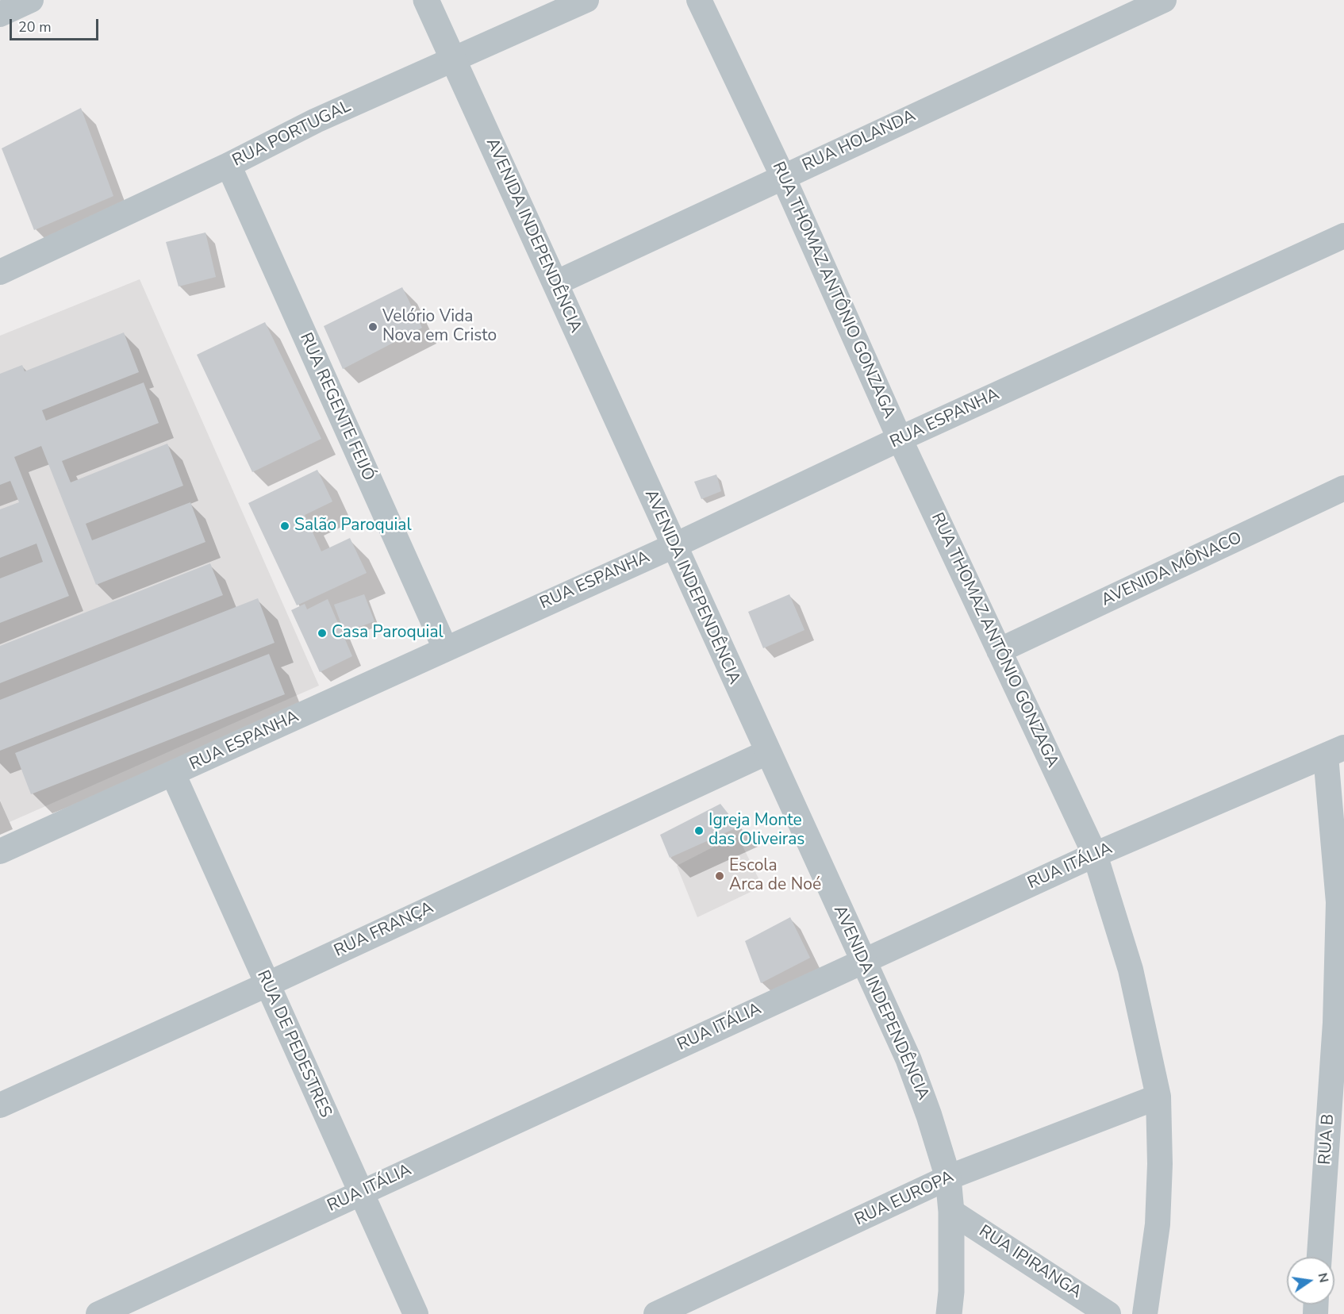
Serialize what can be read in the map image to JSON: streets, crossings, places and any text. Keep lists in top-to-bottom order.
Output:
{
  "streets": {
    "street": [
      "RUA PORTUGAL",
      "RUA HOLANDA",
      "AVENIDA INDEPENDÊNCIA",
      "RUA THOMAZ ANTÔNIO GONZAGA",
      "RUA REGENTE FEIJÓ",
      "RUA ESPANHA",
      "AVENIDA MÔNACO",
      "RUA ITÁLIA",
      "RUA FRANÇA",
      "RUA DE PEDESTRES",
      "RUA B",
      "RUA EUROPA",
      "RUA IPIRANGA"
    ]
  },
  "crossings": [
    ["RUA PORTUGAL", "AVENIDA INDEPENDÊNCIA"],
    ["RUA PORTUGAL", "RUA REGENTE FEIJÓ"],
    ["RUA HOLANDA", "AVENIDA INDEPENDÊNCIA"],
    ["RUA HOLANDA", "RUA THOMAZ ANTÔNIO GONZAGA"],
    ["AVENIDA INDEPENDÊNCIA", "RUA ESPANHA"],
    ["AVENIDA INDEPENDÊNCIA", "RUA ITÁLIA"],
    ["AVENIDA INDEPENDÊNCIA", "RUA FRANÇA"],
    ["AVENIDA INDEPENDÊNCIA", "RUA EUROPA"],
    ["AVENIDA INDEPENDÊNCIA", "RUA IPIRANGA"],
    ["RUA THOMAZ ANTÔNIO GONZAGA", "RUA ESPANHA"],
    ["RUA THOMAZ ANTÔNIO GONZAGA", "AVENIDA MÔNACO"],
    ["RUA THOMAZ ANTÔNIO GONZAGA", "RUA ITÁLIA"],
    ["RUA THOMAZ ANTÔNIO GONZAGA", "RUA EUROPA"],
    ["RUA REGENTE FEIJÓ", "RUA ESPANHA"],
    ["RUA ESPANHA", "RUA DE PEDESTRES"],
    ["RUA ITÁLIA", "RUA DE PEDESTRES"],
    ["RUA ITÁLIA", "RUA B"],
    ["RUA FRANÇA", "RUA DE PEDESTRES"]
  ],
  "places": [
    "Velório Vida Nova em Cristo",
    "Salão Paroquial",
    "Casa Paroquial",
    "Igreja Monte das Oliveiras",
    "Escola Arca de Noé"
  ],
  "scale_bar": "20 m",
  "north": "right"
}
